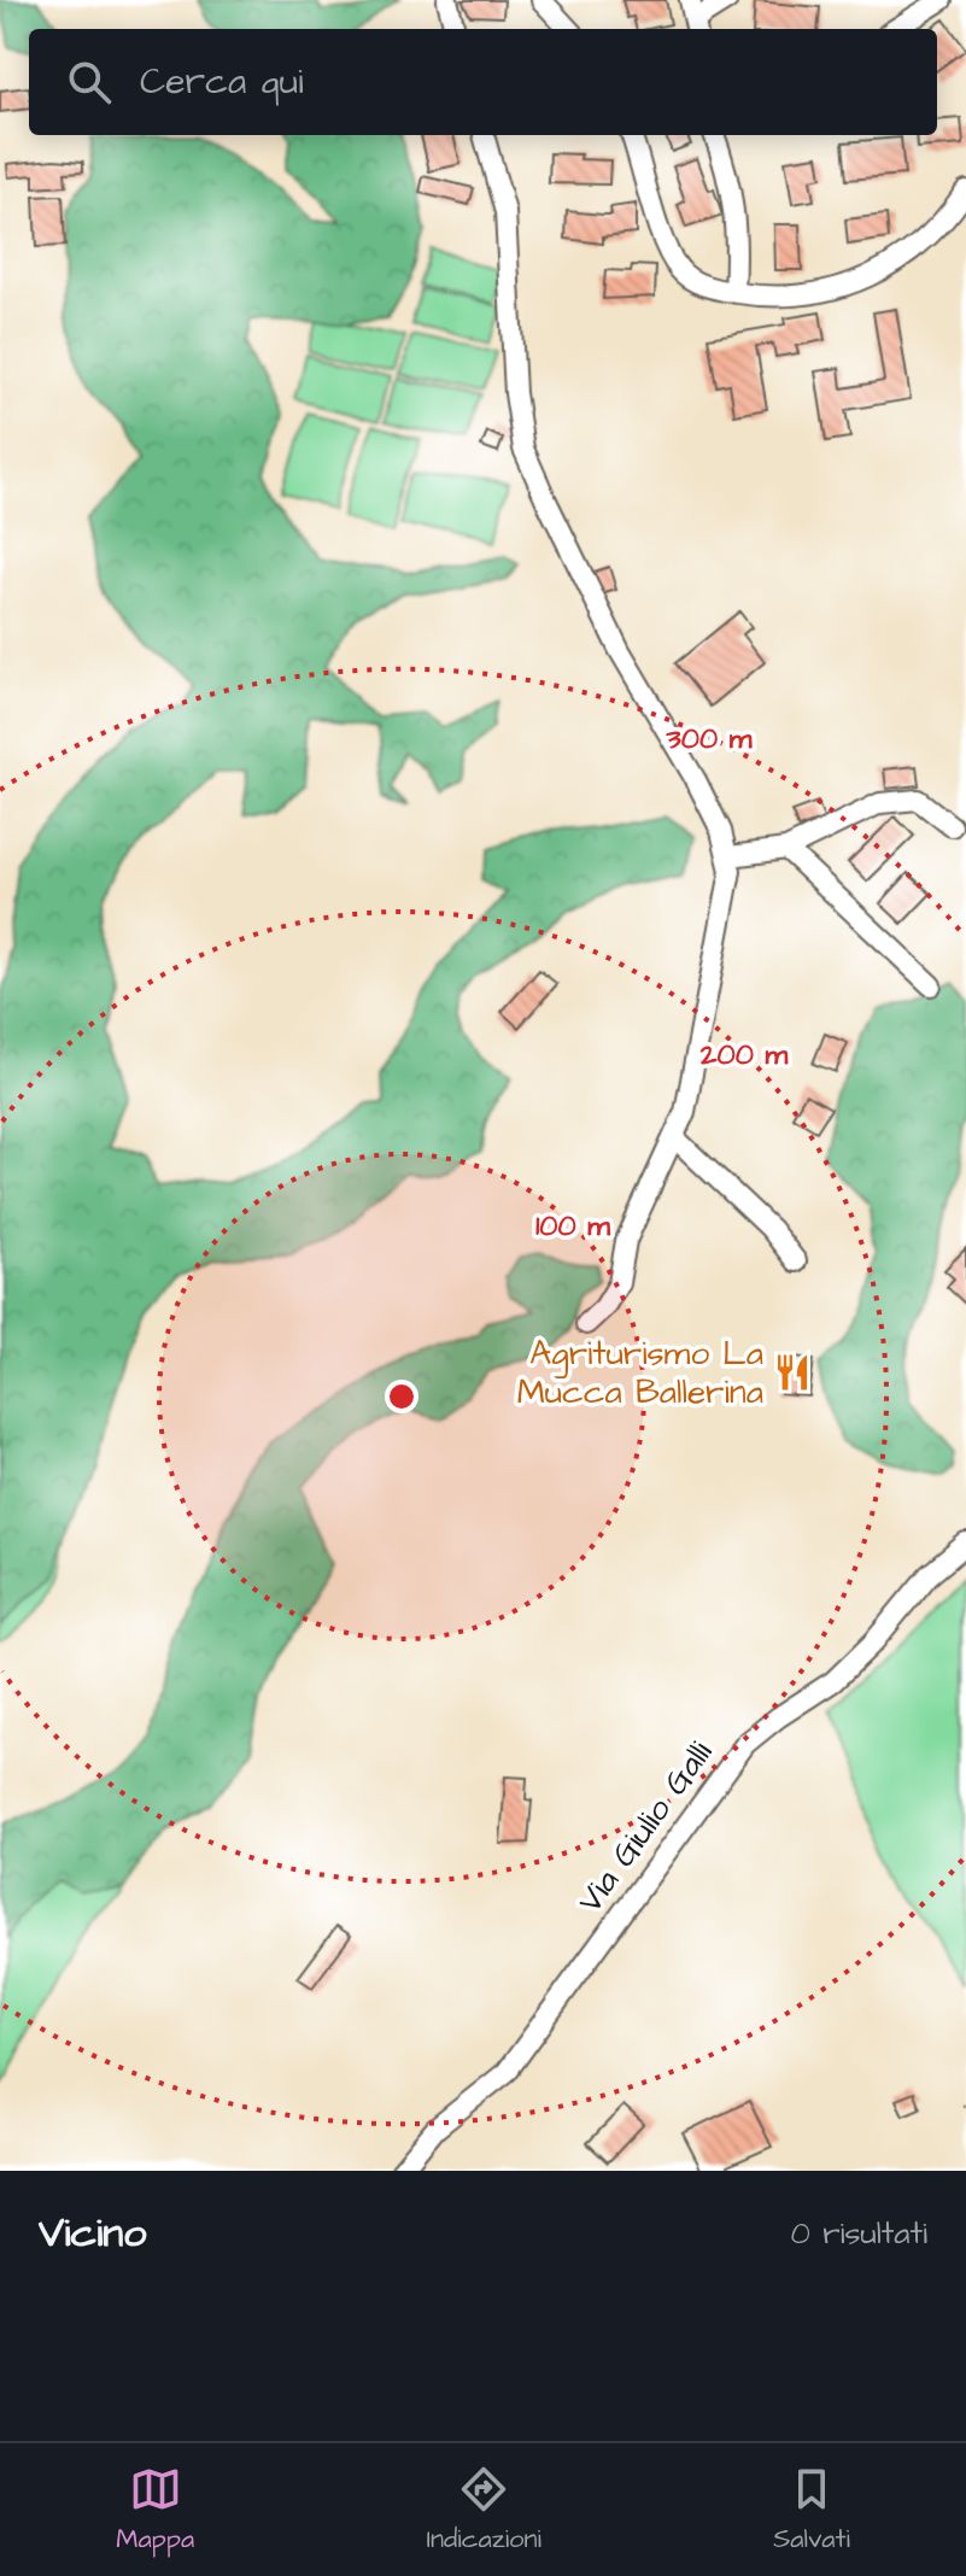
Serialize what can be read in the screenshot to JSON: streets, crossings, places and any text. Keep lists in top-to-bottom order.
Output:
{
  "streets": {
    "street": ["Via Giulio Galli"]
  },
  "places": {
    "restaurant": ["Agriturismo La Mucca Ballerina"]
  },
  "page": {
    "search": "Cerca qui",
    "heading": ["Vicino", "0 risultati"],
    "nav": ["Mappa", "Indicazioni", "Salvati"]
  },
  "rings": ["300 m", "200 m", "100 m"]
}
